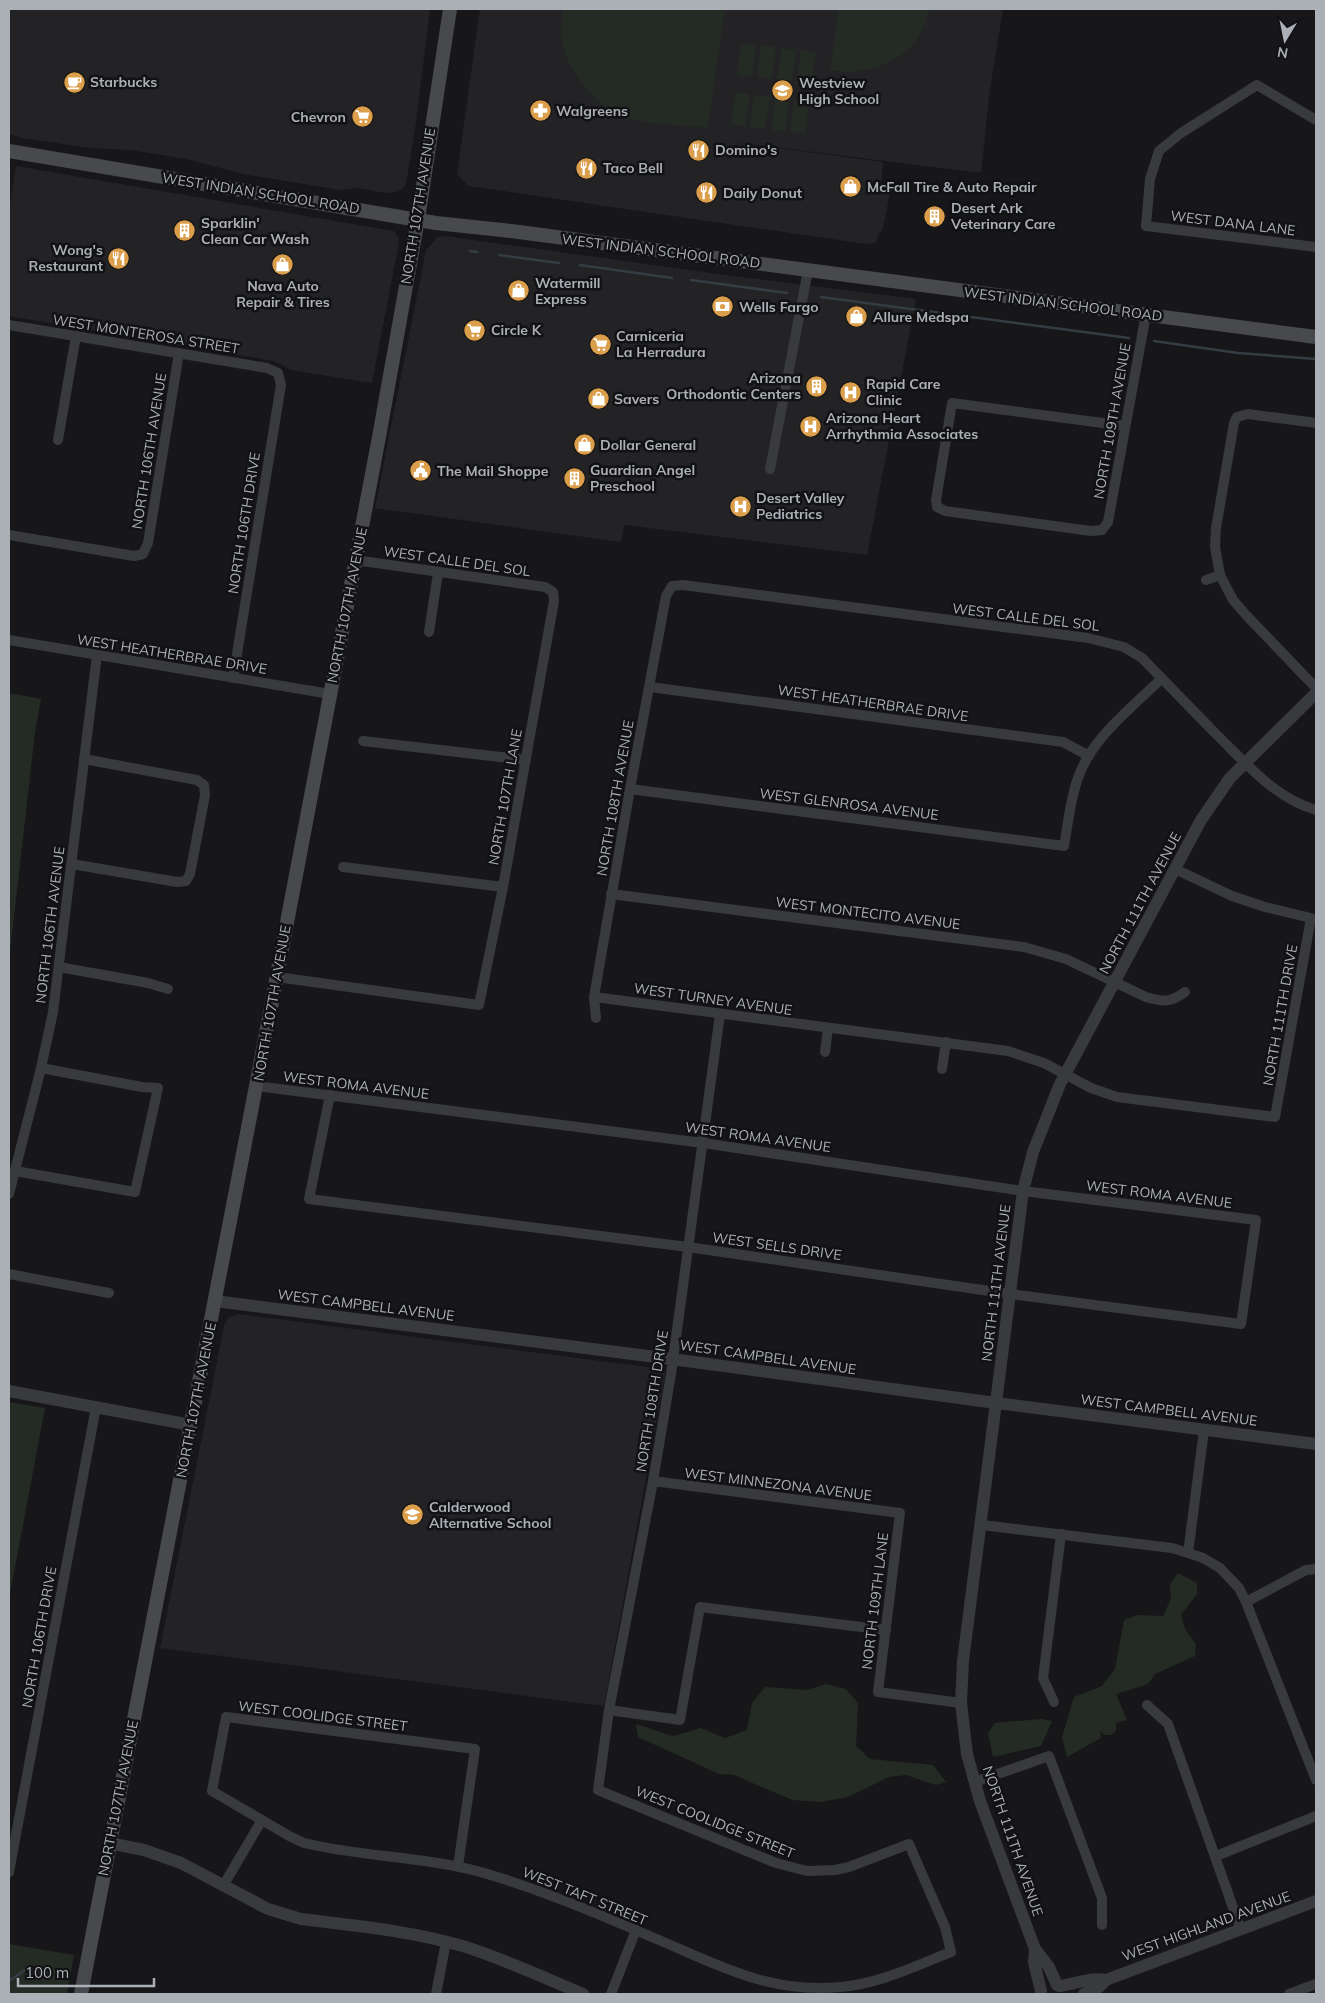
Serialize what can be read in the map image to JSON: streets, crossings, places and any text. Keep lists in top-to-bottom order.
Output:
{
  "streets": {
    "main road": ["WEST INDIAN SCHOOL ROAD", "NORTH 107TH AVENUE"],
    "street": [
      "WEST DANA LANE",
      "WEST MONTEROSA STREET",
      "NORTH 109TH AVENUE",
      "NORTH 106TH AVENUE",
      "NORTH 106TH DRIVE",
      "WEST CALLE DEL SOL",
      "WEST HEATHERBRAE DRIVE",
      "NORTH 107TH LANE",
      "NORTH 108TH AVENUE",
      "WEST GLENROSA AVENUE",
      "NORTH 111TH AVENUE",
      "WEST MONTECITO AVENUE",
      "WEST TURNEY AVENUE",
      "NORTH 111TH DRIVE",
      "WEST ROMA AVENUE",
      "WEST SELLS DRIVE",
      "WEST CAMPBELL AVENUE",
      "NORTH 108TH DRIVE",
      "WEST MINNEZONA AVENUE",
      "NORTH 109TH LANE",
      "WEST COOLIDGE STREET",
      "WEST TAFT STREET",
      "WEST HIGHLAND AVENUE"
    ]
  },
  "crossings": [
    ["WEST INDIAN SCHOOL ROAD", "NORTH 107TH AVENUE"],
    ["WEST INDIAN SCHOOL ROAD", "NORTH 109TH AVENUE"],
    ["NORTH 107TH AVENUE", "WEST CALLE DEL SOL"],
    ["NORTH 107TH AVENUE", "WEST HEATHERBRAE DRIVE"],
    ["NORTH 107TH AVENUE", "NORTH 107TH LANE"],
    ["NORTH 107TH AVENUE", "WEST ROMA AVENUE"],
    ["NORTH 107TH AVENUE", "WEST CAMPBELL AVENUE"],
    ["WEST MONTEROSA STREET", "NORTH 106TH AVENUE"],
    ["WEST MONTEROSA STREET", "NORTH 106TH DRIVE"],
    ["NORTH 106TH AVENUE", "WEST HEATHERBRAE DRIVE"],
    ["NORTH 106TH DRIVE", "WEST HEATHERBRAE DRIVE"],
    ["WEST CALLE DEL SOL", "NORTH 107TH LANE"],
    ["WEST CALLE DEL SOL", "NORTH 108TH AVENUE"],
    ["WEST CALLE DEL SOL", "NORTH 111TH AVENUE"],
    ["WEST HEATHERBRAE DRIVE", "NORTH 108TH AVENUE"],
    ["WEST HEATHERBRAE DRIVE", "WEST GLENROSA AVENUE"],
    ["NORTH 108TH AVENUE", "WEST GLENROSA AVENUE"],
    ["NORTH 108TH AVENUE", "WEST MONTECITO AVENUE"],
    ["NORTH 108TH AVENUE", "WEST TURNEY AVENUE"],
    ["NORTH 111TH AVENUE", "WEST MONTECITO AVENUE"],
    ["NORTH 111TH AVENUE", "WEST TURNEY AVENUE"],
    ["NORTH 111TH AVENUE", "NORTH 111TH DRIVE"],
    ["NORTH 111TH AVENUE", "WEST ROMA AVENUE"],
    ["NORTH 111TH AVENUE", "WEST SELLS DRIVE"],
    ["NORTH 111TH AVENUE", "WEST CAMPBELL AVENUE"],
    ["NORTH 111TH AVENUE", "NORTH 109TH LANE"],
    ["NORTH 111TH AVENUE", "WEST HIGHLAND AVENUE"],
    ["WEST TURNEY AVENUE", "NORTH 111TH DRIVE"],
    ["WEST TURNEY AVENUE", "NORTH 108TH DRIVE"],
    ["WEST ROMA AVENUE", "WEST SELLS DRIVE"],
    ["WEST ROMA AVENUE", "NORTH 108TH DRIVE"],
    ["WEST SELLS DRIVE", "NORTH 108TH DRIVE"],
    ["WEST CAMPBELL AVENUE", "NORTH 108TH DRIVE"],
    ["NORTH 108TH DRIVE", "WEST MINNEZONA AVENUE"],
    ["NORTH 108TH DRIVE", "WEST COOLIDGE STREET"],
    ["WEST MINNEZONA AVENUE", "NORTH 109TH LANE"],
    ["WEST COOLIDGE STREET", "WEST TAFT STREET"]
  ],
  "places": {
    "cafe": ["Starbucks"],
    "school or university": ["Westview High School", "Calderwood Alternative School"],
    "pharmacy": ["Walgreens"],
    "supermarket": ["Chevron", "Circle K", "Carniceria La Herradura"],
    "restaurant": [
      "Domino's",
      "Taco Bell",
      "Daily Donut",
      "Wong's Restaurant"
    ],
    "shop": [
      "McFall Tire & Auto Repair",
      "Nava Auto Repair & Tires",
      "Watermill Express",
      "Allure Medspa",
      "Savers",
      "Dollar General"
    ],
    "building": [
      "Desert Ark Veterinary Care",
      "Sparklin' Clean Car Wash",
      "Arizona Orthodontic Centers",
      "Guardian Angel Preschool"
    ],
    "bank": ["Wells Fargo"],
    "hospital": ["Rapid Care Clinic", "Arizona Heart Arrhythmia Associates", "Desert Valley Pediatrics"],
    "public building": ["The Mail Shoppe"]
  },
  "scale_bar": "100 m",
  "north": "bottom"
}
